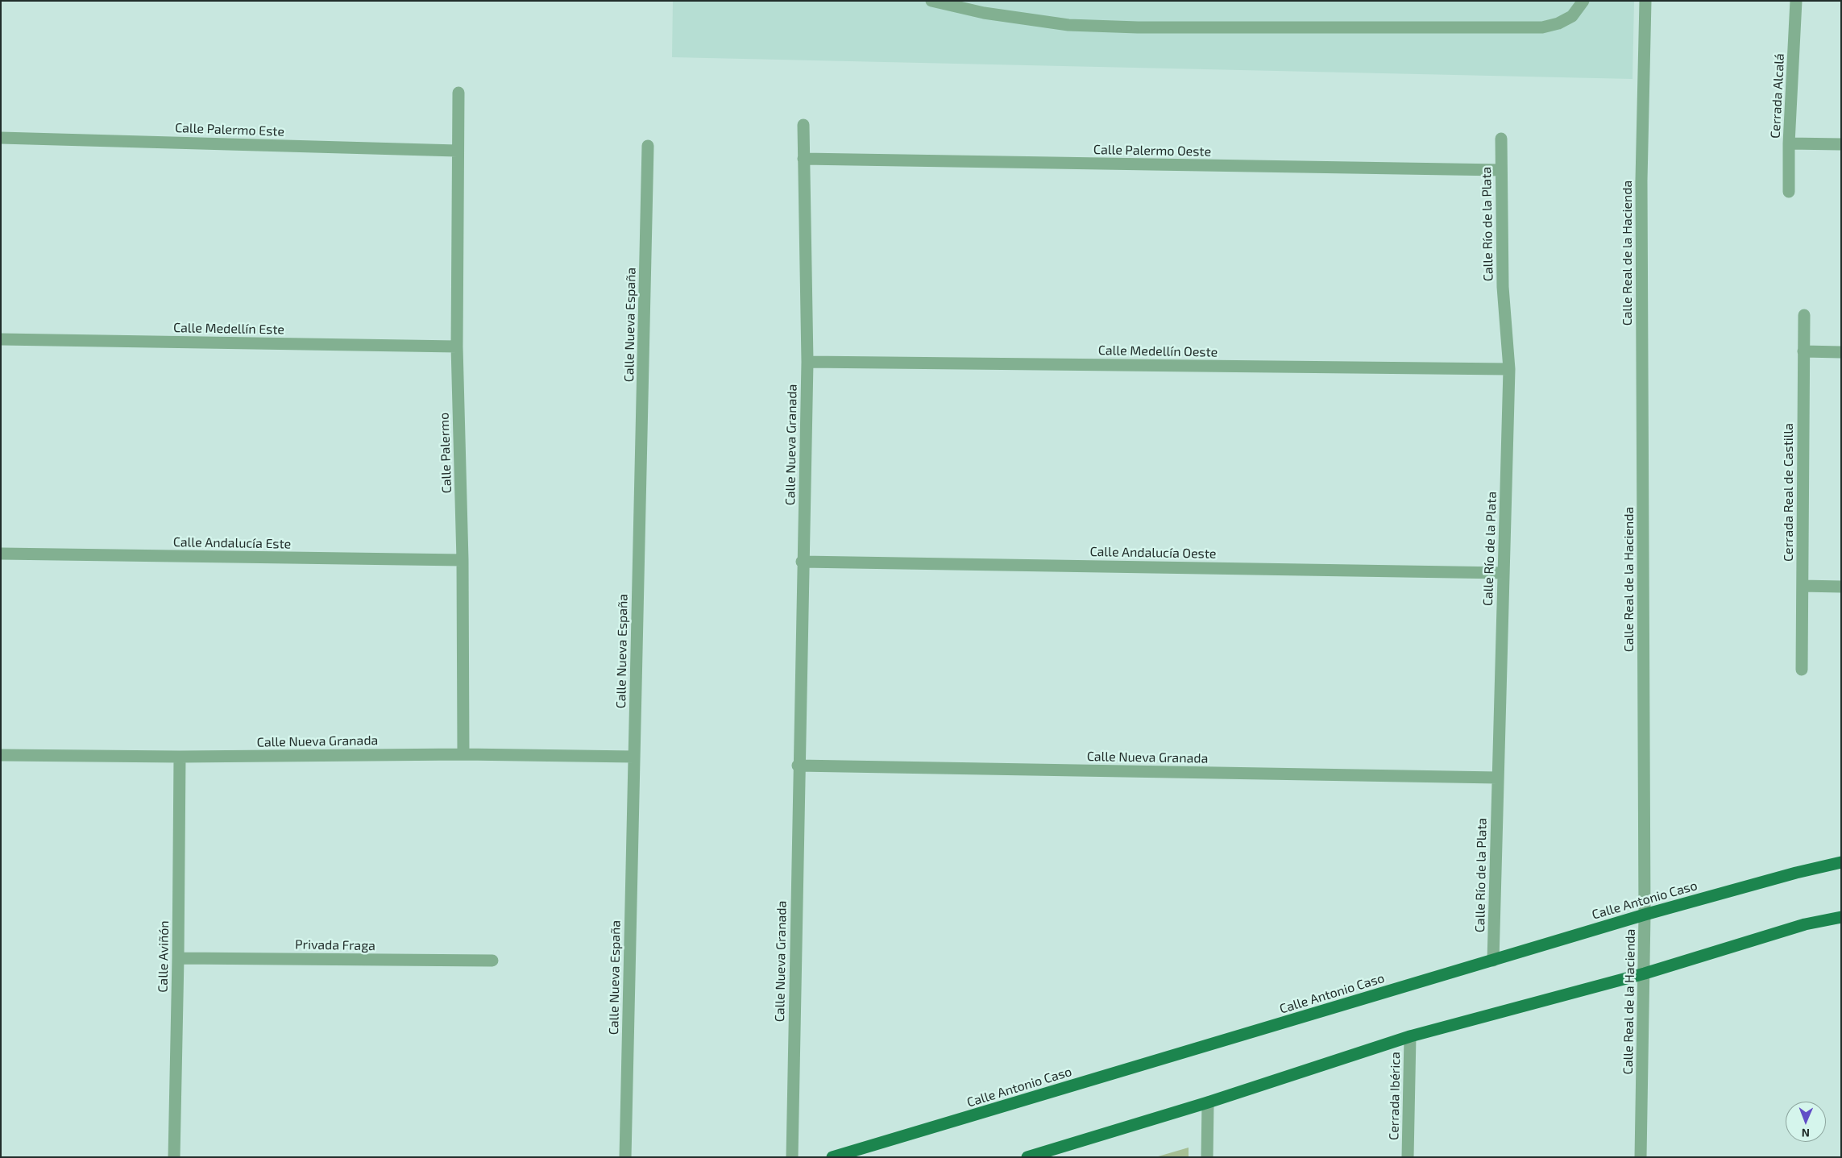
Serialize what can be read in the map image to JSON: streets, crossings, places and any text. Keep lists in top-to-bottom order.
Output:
{
  "streets": {
    "main road": ["Calle Antonio Caso"],
    "street": [
      "Cerrada Alcalá",
      "Calle Palermo Este",
      "Calle Palermo Oeste",
      "Calle Río de la Plata",
      "Calle Real de la Hacienda",
      "Calle Nueva España",
      "Calle Medellín Este",
      "Calle Medellín Oeste",
      "Calle Nueva Granada",
      "Calle Palermo",
      "Cerrada Real de Castilla",
      "Calle Andalucía Este",
      "Calle Andalucía Oeste",
      "Privada Fraga",
      "Calle Aviñón",
      "Cerrada Ibérica"
    ]
  },
  "crossings": [
    ["Calle Palermo Este", "Calle Palermo"],
    ["Calle Palermo Oeste", "Calle Río de la Plata"],
    ["Calle Palermo Oeste", "Calle Nueva Granada"],
    ["Calle Río de la Plata", "Calle Medellín Oeste"],
    ["Calle Río de la Plata", "Calle Nueva Granada"],
    ["Calle Río de la Plata", "Calle Andalucía Oeste"],
    ["Calle Río de la Plata", "Calle Antonio Caso"],
    ["Calle Real de la Hacienda", "Calle Antonio Caso"],
    ["Calle Nueva España", "Calle Nueva Granada"],
    ["Calle Medellín Este", "Calle Palermo"],
    ["Calle Medellín Oeste", "Calle Nueva Granada"],
    ["Calle Nueva Granada", "Calle Palermo"],
    ["Calle Nueva Granada", "Calle Andalucía Oeste"],
    ["Calle Nueva Granada", "Calle Aviñón"],
    ["Calle Palermo", "Calle Andalucía Este"],
    ["Privada Fraga", "Calle Aviñón"]
  ],
  "north": "bottom"
}
